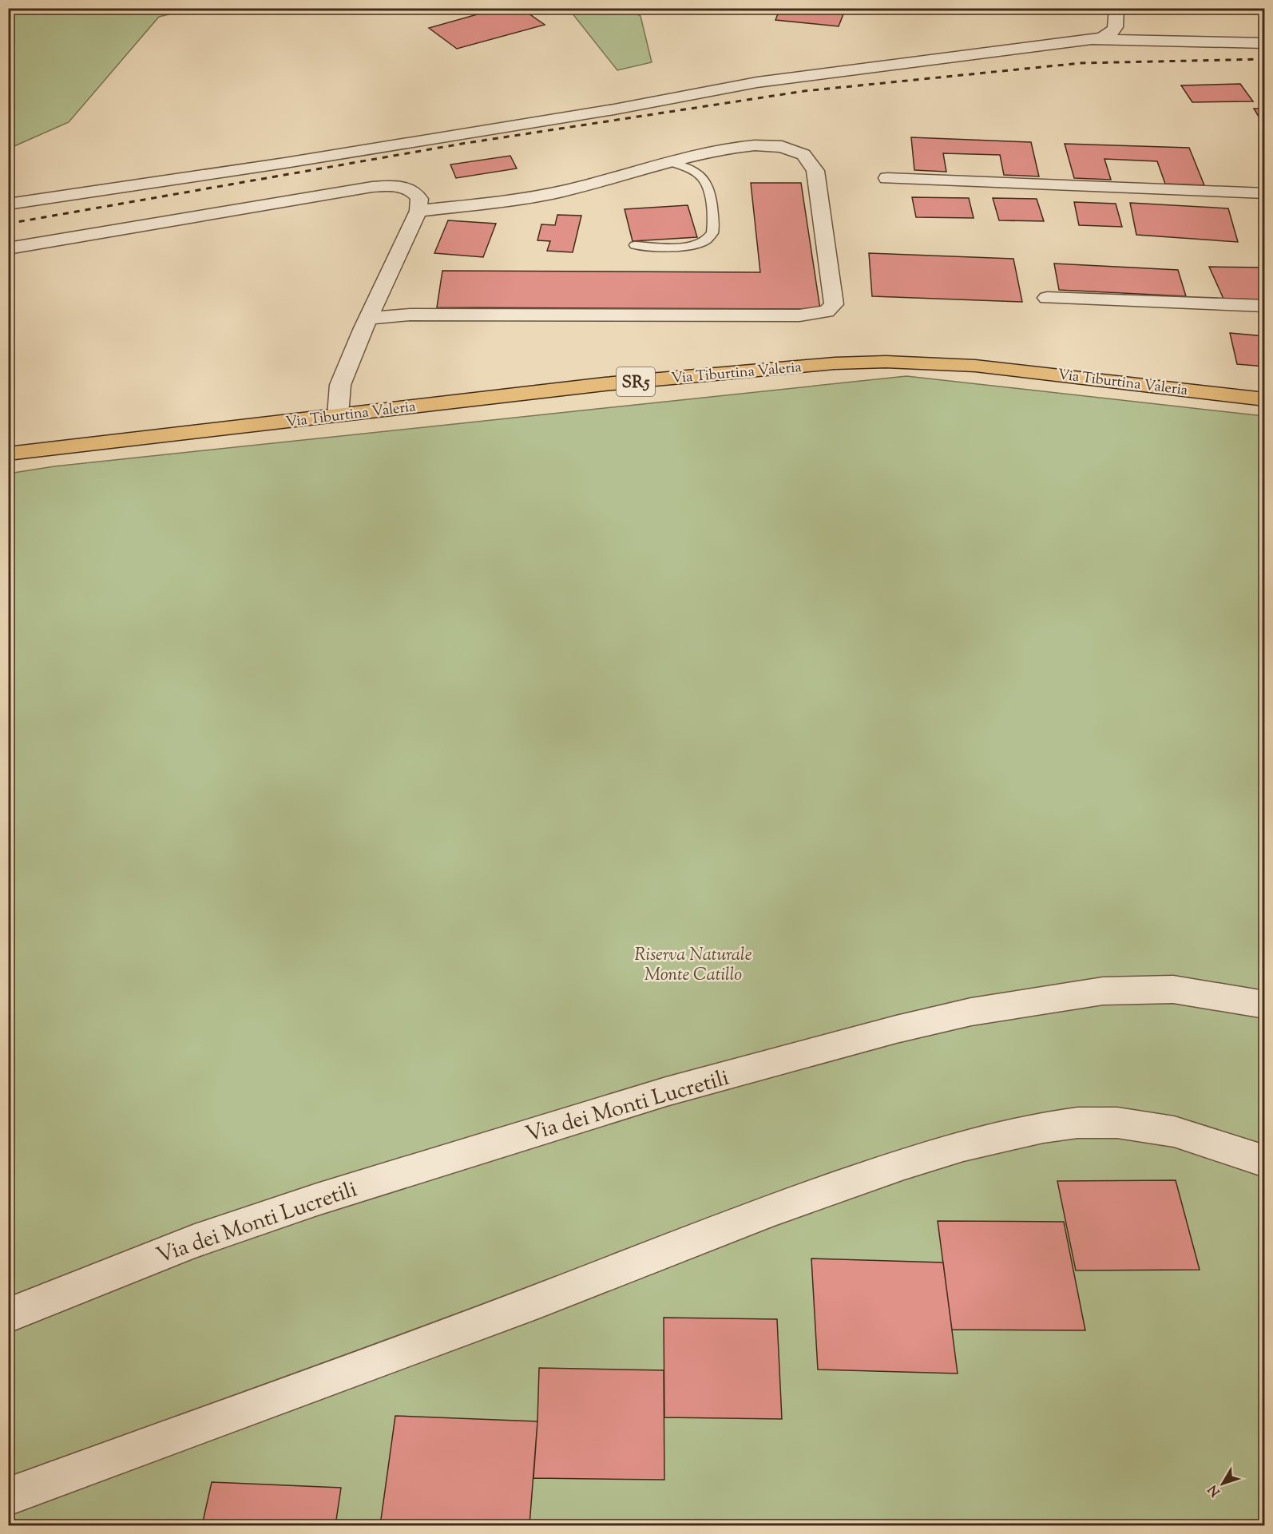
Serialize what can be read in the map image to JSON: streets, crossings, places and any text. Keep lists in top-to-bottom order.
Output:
{
  "streets": {
    "main road": ["Via Tiburtina Valeria", "SR5"],
    "street": ["Via dei Monti Lucretili"]
  },
  "parks": ["Riserva Naturale Monte Catillo"],
  "north": "bottom left"
}
